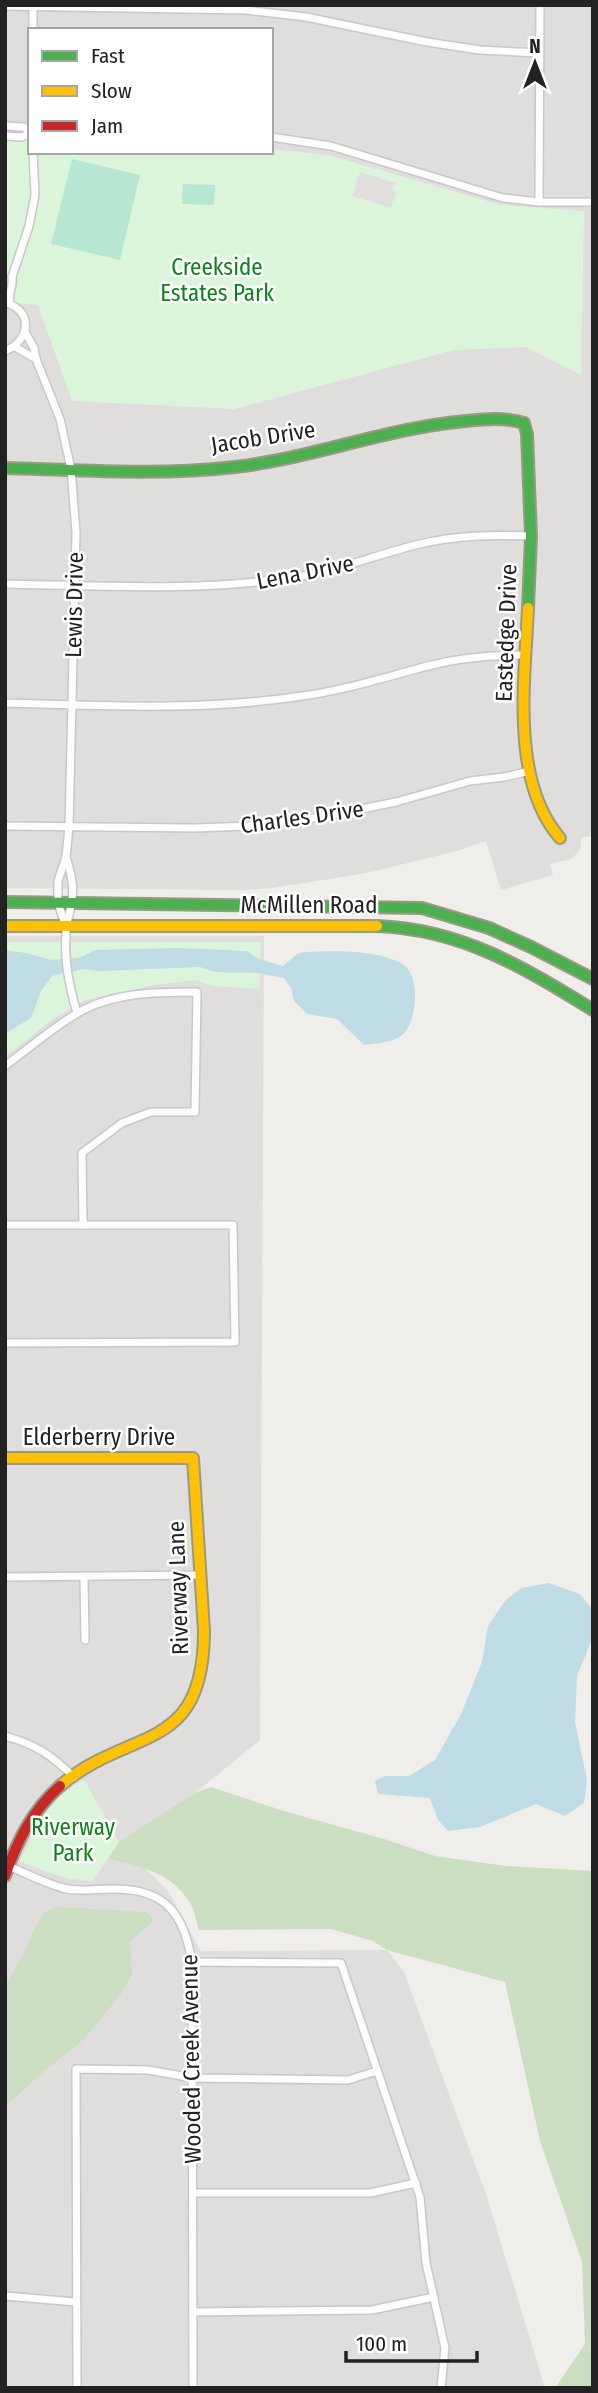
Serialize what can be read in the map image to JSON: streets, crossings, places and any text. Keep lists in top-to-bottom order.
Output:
{
  "streets": {
    "street": [
      "Jacob Drive",
      "Lena Drive",
      "Lewis Drive",
      "Eastedge Drive",
      "Charles Drive",
      "McMillen Road",
      "Elderberry Drive",
      "Riverway Lane",
      "Wooded Creek Avenue"
    ]
  },
  "crossings": [
    ["Jacob Drive", "Lewis Drive"],
    ["Jacob Drive", "Eastedge Drive"],
    ["Lena Drive", "Lewis Drive"],
    ["Lena Drive", "Eastedge Drive"],
    ["Lewis Drive", "Charles Drive"],
    ["Lewis Drive", "McMillen Road"],
    ["Eastedge Drive", "Charles Drive"],
    ["Elderberry Drive", "Riverway Lane"],
    ["Riverway Lane", "Wooded Creek Avenue"]
  ],
  "parks": ["Creekside Estates Park", "Riverway Park"],
  "legend": ["Fast", "Slow", "Jam"],
  "scale_bar": "100 m",
  "north": "top"
}
